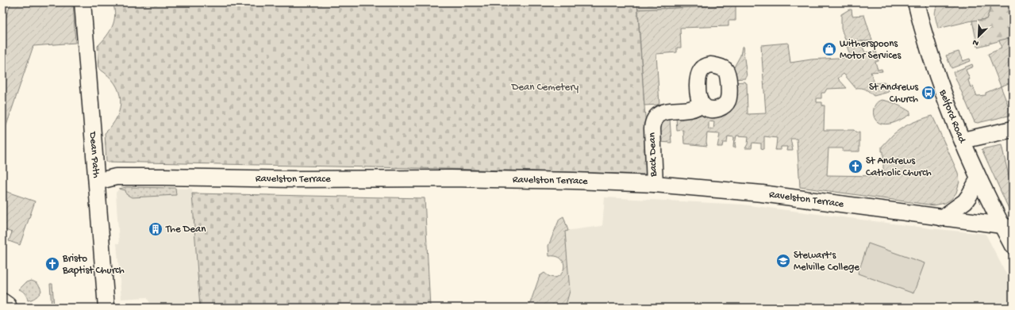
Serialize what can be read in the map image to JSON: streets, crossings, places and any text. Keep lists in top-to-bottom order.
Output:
{
  "streets": {
    "street": [
      "Belford Road",
      "Back Dean",
      "Dean Path",
      "Ravelston Terrace"
    ]
  },
  "crossings": [
    ["Belford Road", "Ravelston Terrace"],
    ["Back Dean", "Ravelston Terrace"],
    ["Dean Path", "Ravelston Terrace"]
  ],
  "parks": ["Dean Cemetery"],
  "places": {
    "shop": ["Witherspoons Motor Services"],
    "bus stop": ["St Andrews Church"],
    "church": ["St Andrews Catholic Church", "Bristo Baptist Church"],
    "building": ["The Dean"],
    "school or university": ["Stewart's Melville College"]
  },
  "north": "bottom left"
}
